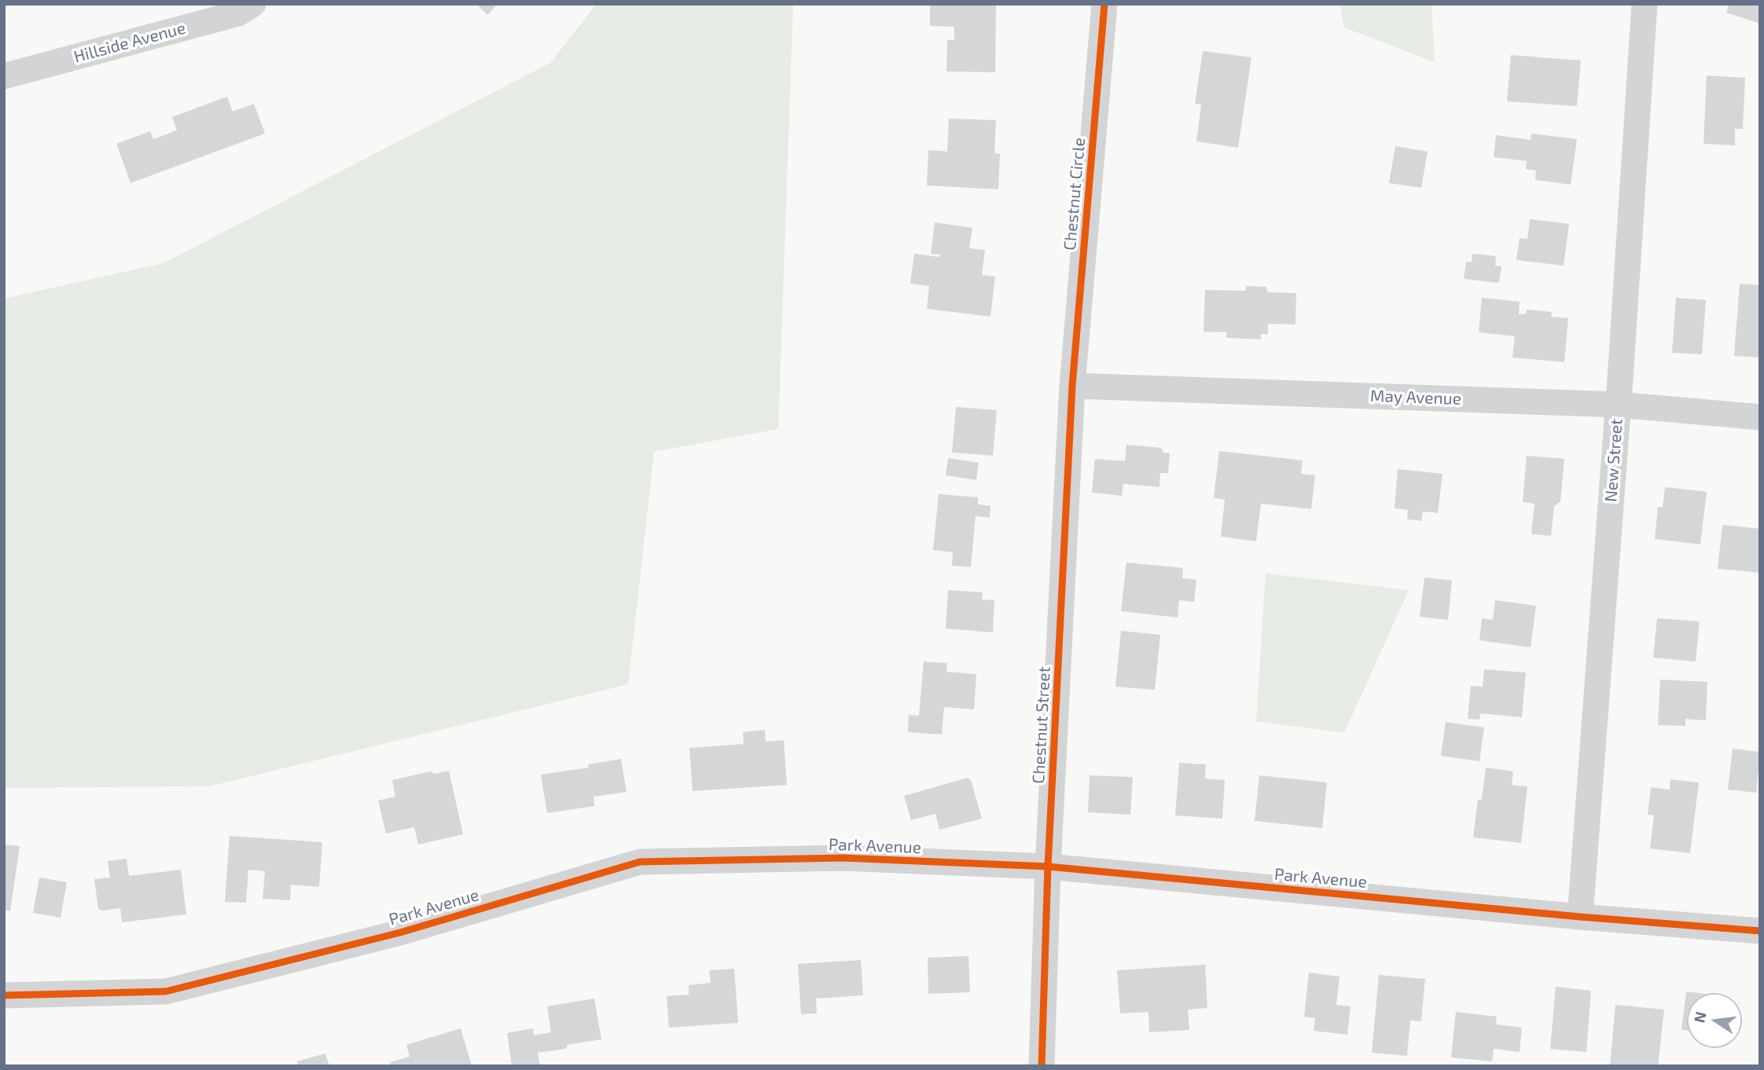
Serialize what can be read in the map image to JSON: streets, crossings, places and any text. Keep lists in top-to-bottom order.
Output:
{
  "streets": {
    "street": [
      "Hillside Avenue",
      "Chestnut Circle",
      "May Avenue",
      "New Street",
      "Chestnut Street",
      "Park Avenue"
    ]
  },
  "crossings": [
    ["Chestnut Circle", "May Avenue"],
    ["Chestnut Circle", "Chestnut Street"],
    ["May Avenue", "New Street"],
    ["May Avenue", "Chestnut Street"],
    ["New Street", "Park Avenue"],
    ["Chestnut Street", "Park Avenue"]
  ],
  "north": "left"
}
